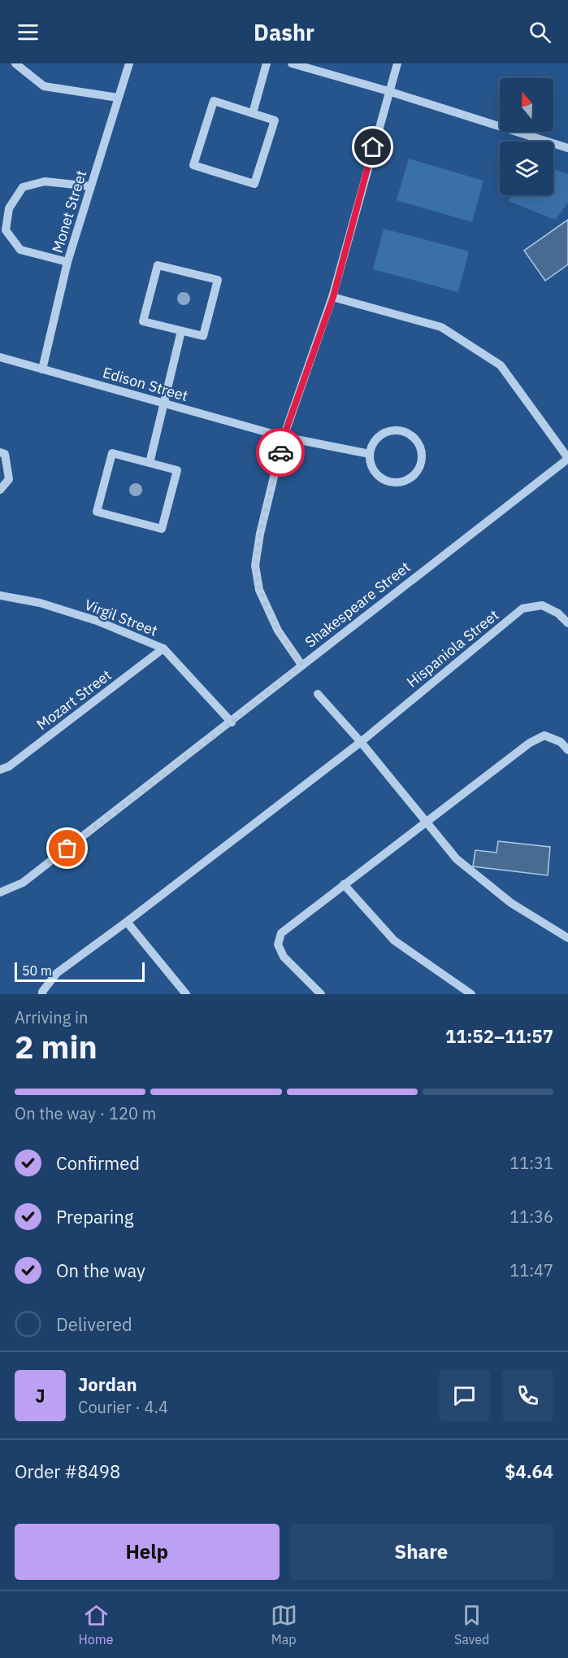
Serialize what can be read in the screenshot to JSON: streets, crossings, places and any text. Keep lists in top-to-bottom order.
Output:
{
  "streets": {
    "street": [
      "Monet Street",
      "Edison Street",
      "Shakespeare Street",
      "Virgil Street",
      "Hispaniola Street",
      "Mozart Street"
    ]
  },
  "crossings": [
    ["Monet Street", "Edison Street"],
    ["Shakespeare Street", "Virgil Street"],
    ["Virgil Street", "Mozart Street"]
  ],
  "scale_bar": "50 m",
  "north": "top",
  "page": {
    "header": "Dashr",
    "scale": "50 m",
    "heading": ["2 min", "Arriving in", "11:52–11:57"],
    "panel": [
      "Jordan",
      "Courier · 4.4",
      "Order #8498",
      "$4.64"
    ],
    "bar": "On the way · 120 m",
    "list": [
      ["Confirmed", "11:31"],
      ["Preparing", "11:36"],
      ["On the way", "11:47"],
      "Delivered"
    ],
    "round": "J",
    "buttons": ["Help", "Share"],
    "tabs": ["Home", "Map", "Saved"]
  }
}
